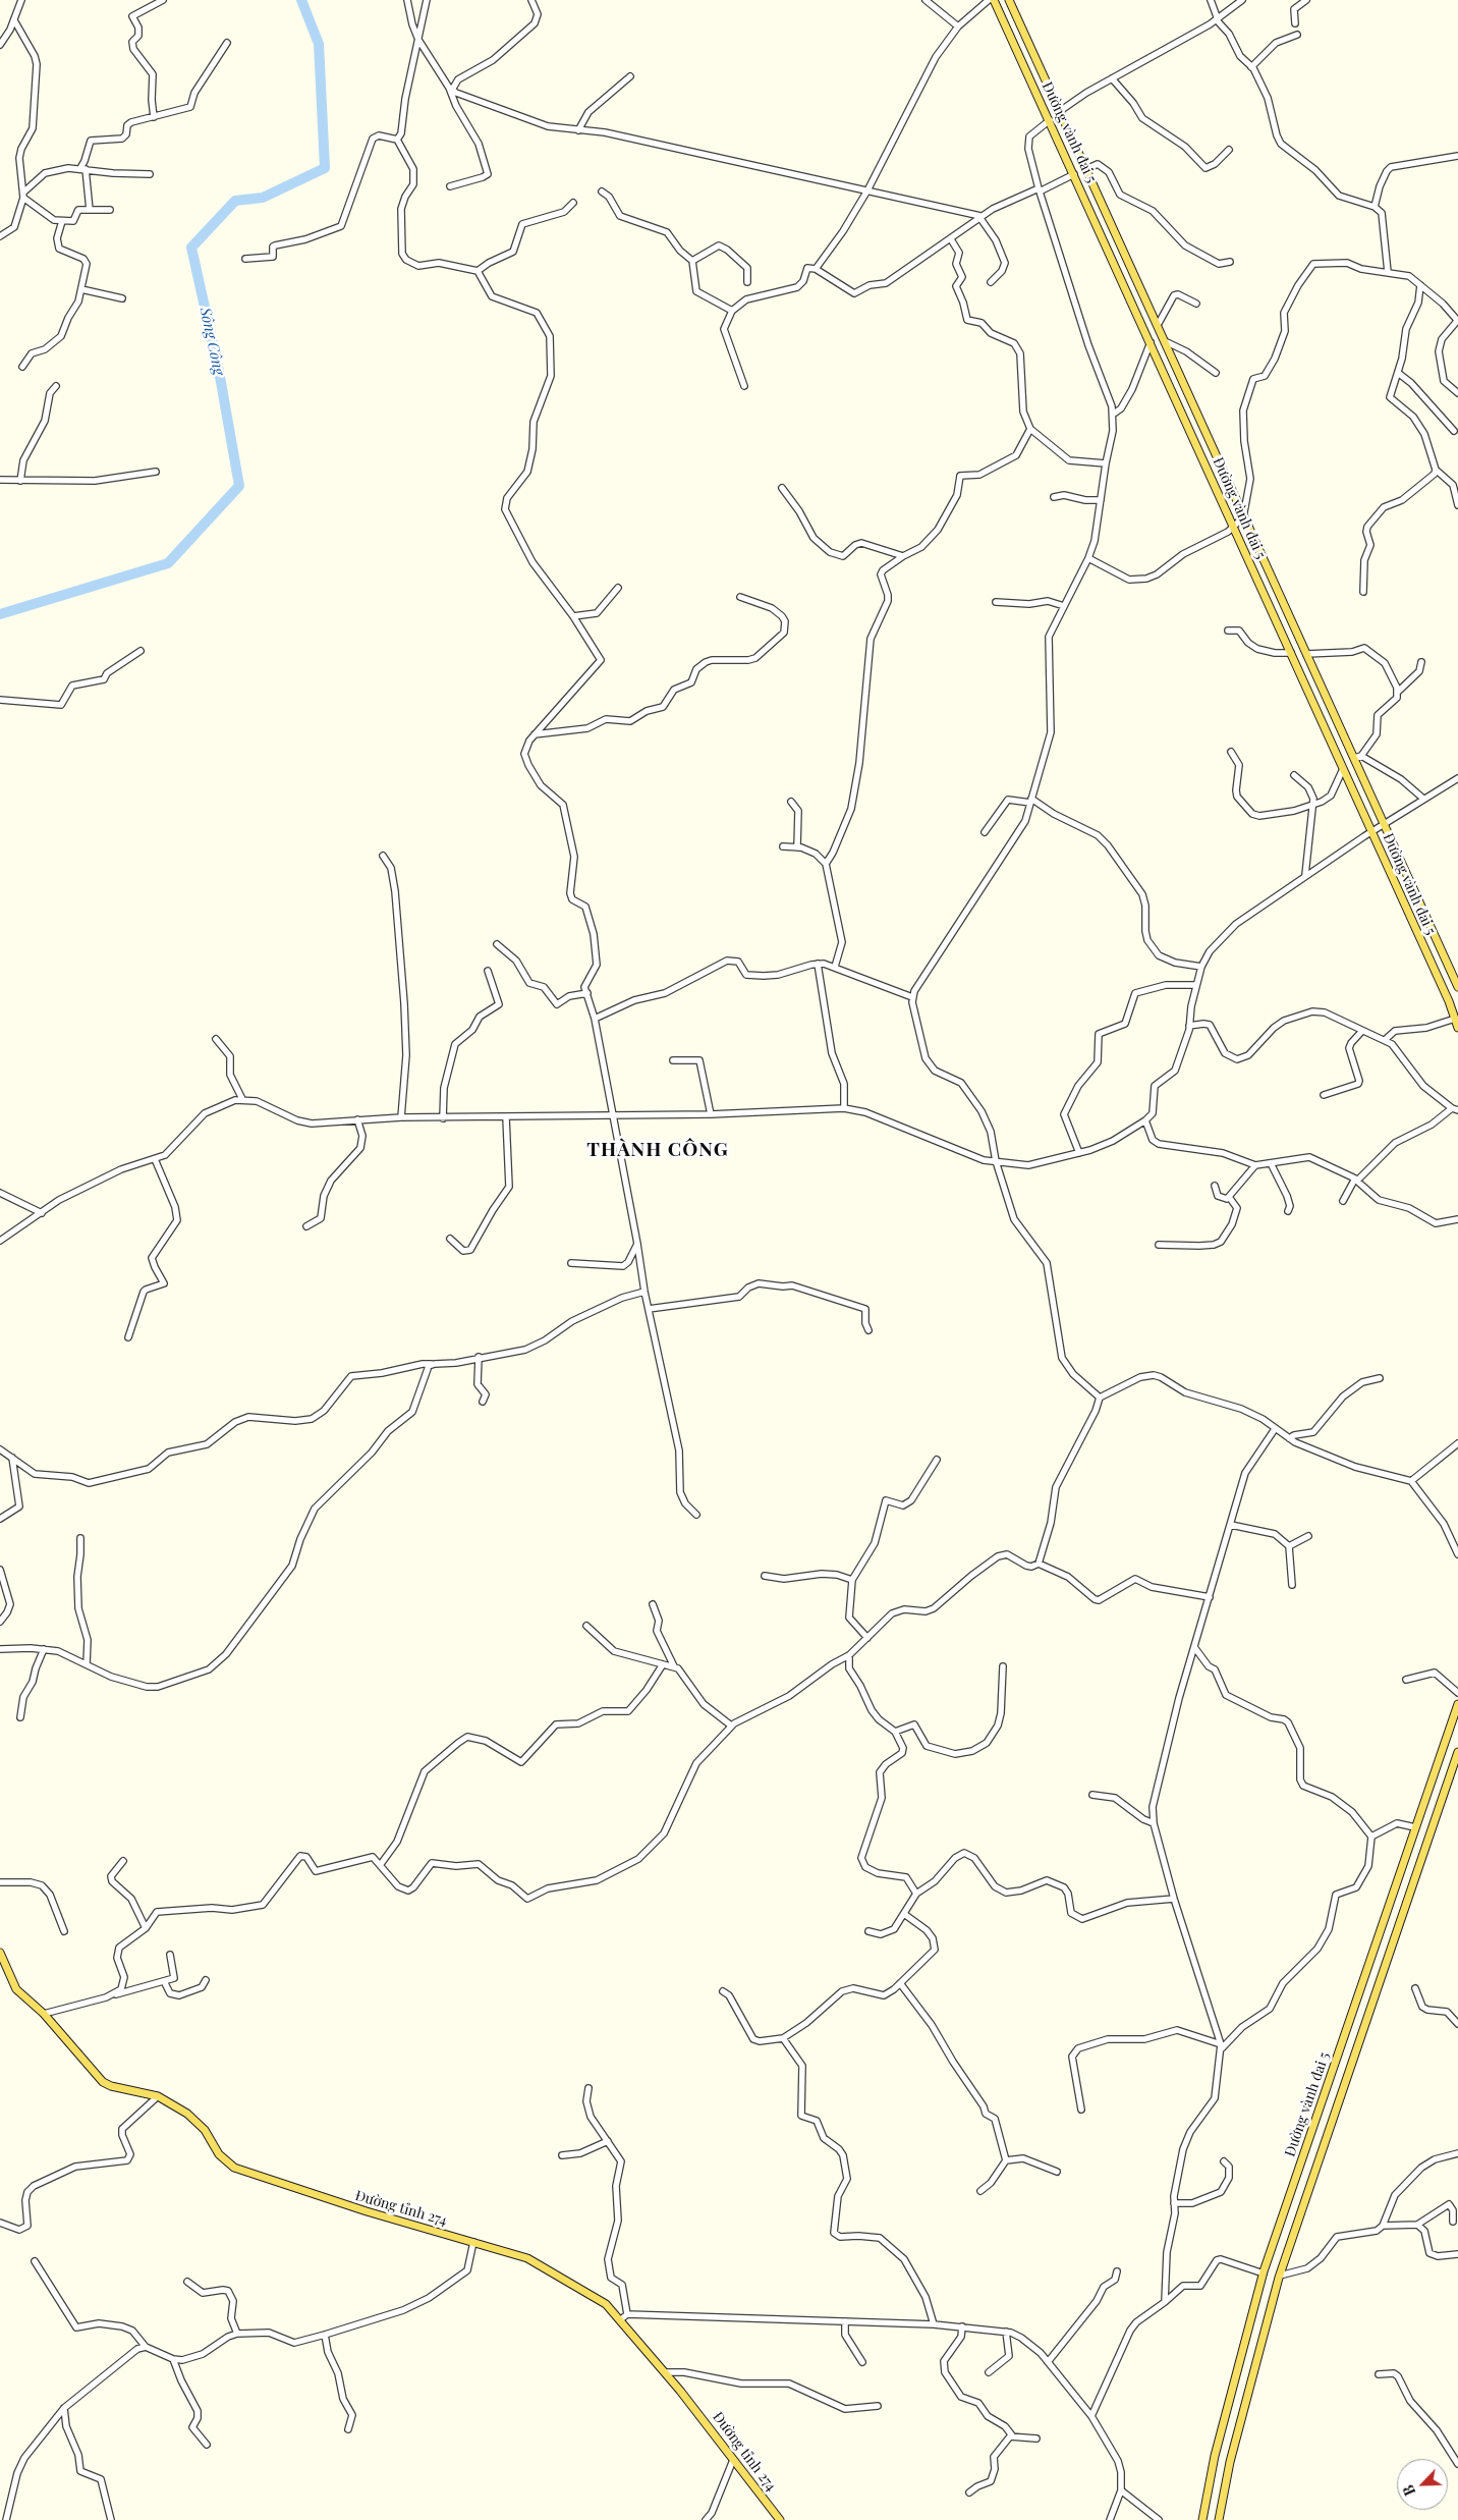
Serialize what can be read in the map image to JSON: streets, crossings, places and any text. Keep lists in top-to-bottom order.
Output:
{
  "streets": {
    "main road": ["Đường vành đai 5", "Đường tỉnh 274"]
  },
  "districts": ["THÀNH CÔNG"],
  "water": ["Sông Công"],
  "north": "bottom left"
}
